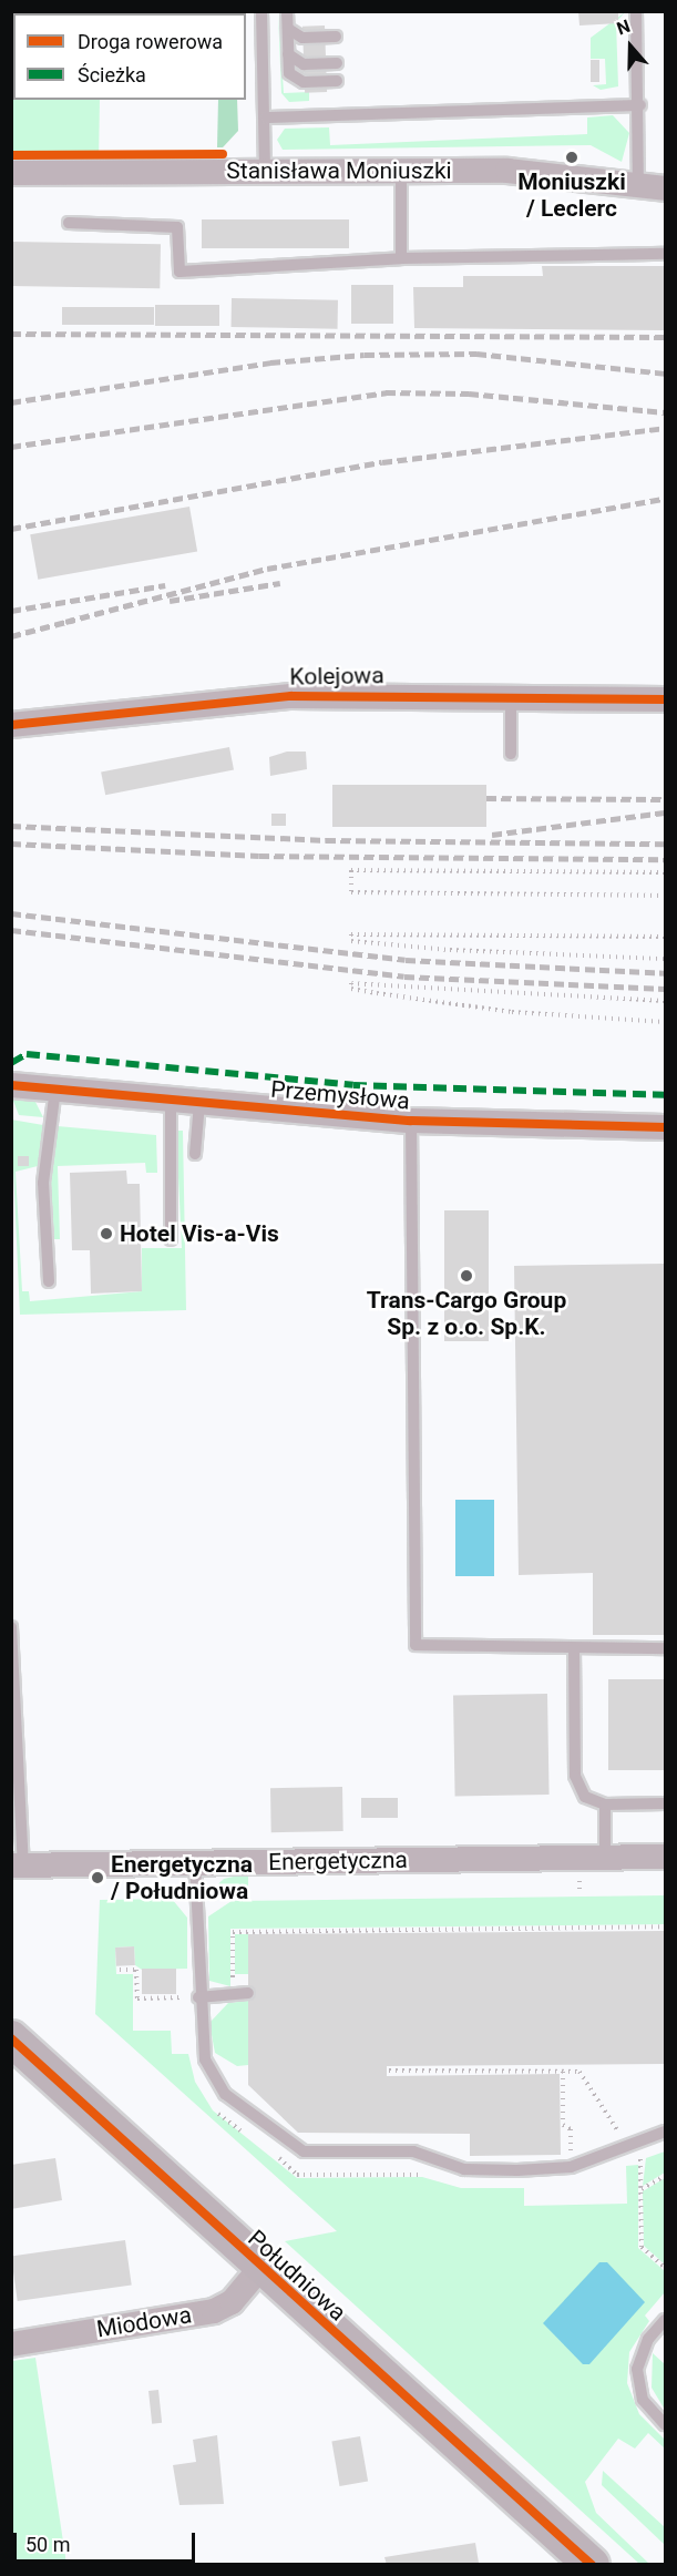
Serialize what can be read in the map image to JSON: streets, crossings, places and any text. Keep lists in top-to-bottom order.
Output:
{
  "streets": {
    "street": [
      "Stanisława Moniuszki",
      "Kolejowa",
      "Przemysłowa",
      "Energetyczna",
      "Południowa",
      "Miodowa"
    ]
  },
  "crossings": [
    ["Południowa", "Miodowa"]
  ],
  "places": [
    "Moniuszki / Leclerc",
    "Hotel Vis-a-Vis",
    "Trans-Cargo Group Sp. z o.o. Sp.K.",
    "Energetyczna / Południowa"
  ],
  "legend": ["Droga rowerowa", "Ścieżka"],
  "scale_bar": "50 m",
  "north": "top"
}
